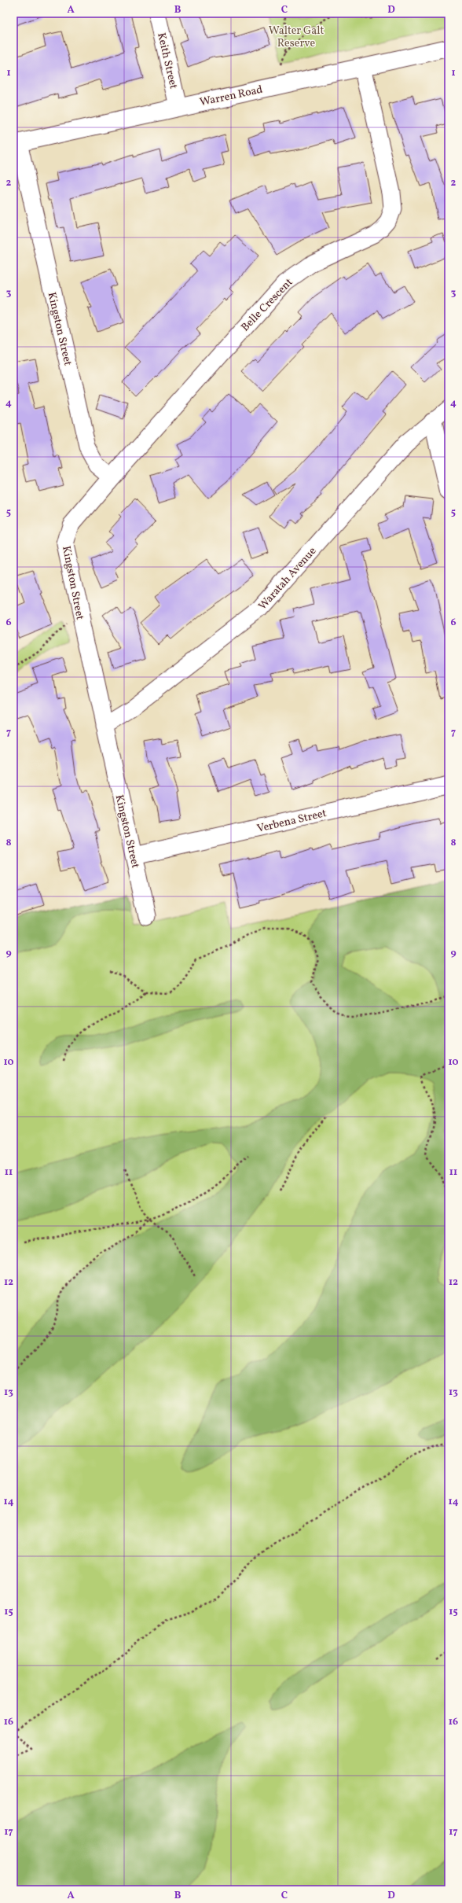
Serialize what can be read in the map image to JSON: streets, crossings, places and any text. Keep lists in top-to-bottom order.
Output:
{
  "streets": {
    "street": [
      "Keith Street",
      "Warren Road",
      "Belle Crescent",
      "Kingston Street",
      "Waratah Avenue",
      "Verbena Street"
    ]
  },
  "crossings": [
    ["Keith Street", "Warren Road"],
    ["Warren Road", "Belle Crescent"],
    ["Warren Road", "Kingston Street"],
    ["Belle Crescent", "Kingston Street"],
    ["Kingston Street", "Waratah Avenue"],
    ["Kingston Street", "Verbena Street"]
  ],
  "parks": ["Walter Galt Reserve"],
  "grid": {
    "columns": [
      "A",
      "B",
      "C",
      "D"
    ],
    "rows": [
      "1",
      "2",
      "3",
      "4",
      "5",
      "6",
      "7",
      "8",
      "9",
      "10",
      "11",
      "12",
      "13",
      "14",
      "15",
      "16",
      "17"
    ]
  }
}
